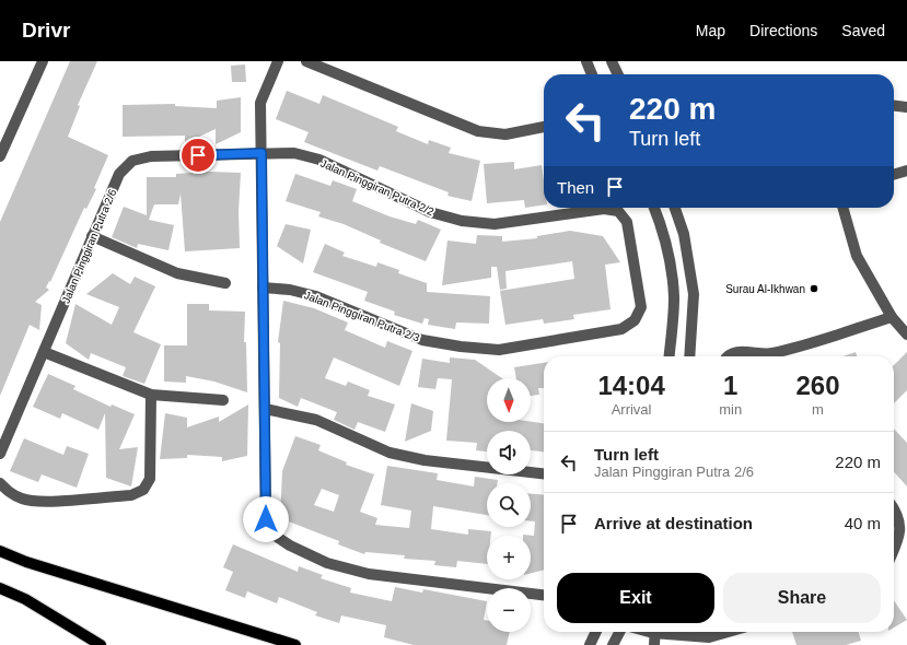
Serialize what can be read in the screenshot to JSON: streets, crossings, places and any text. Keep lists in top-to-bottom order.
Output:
{
  "streets": {
    "street": ["Jalan Pinggiran Putra 2/2", "Jalan Pinggiran Putra 2/6", "Jalan Pinggiran Putra 2/3"]
  },
  "crossings": [
    ["Jalan Pinggiran Putra 2/2", "Jalan Pinggiran Putra 2/6"],
    ["Jalan Pinggiran Putra 2/2", "Jalan Pinggiran Putra 2/3"]
  ],
  "places": ["Surau Al-Ikhwan"],
  "north": "bottom",
  "page": {
    "header": "Drivr",
    "nav": ["Map", "Directions", "Saved"],
    "turn": ["220 m", "Turn left"],
    "then": "Then",
    "eta": [
      "14:04",
      "Arrival",
      "1",
      "min",
      "260",
      "m"
    ],
    "map_buttons": ["+", "−"],
    "list": [
      {
        "name": "Turn left",
        "note": "Jalan Pinggiran Putra 2/6",
        "value": "220 m"
      },
      {
        "name": "Arrive at destination",
        "value": "40 m"
      }
    ],
    "buttons": ["Exit", "Share"]
  }
}
